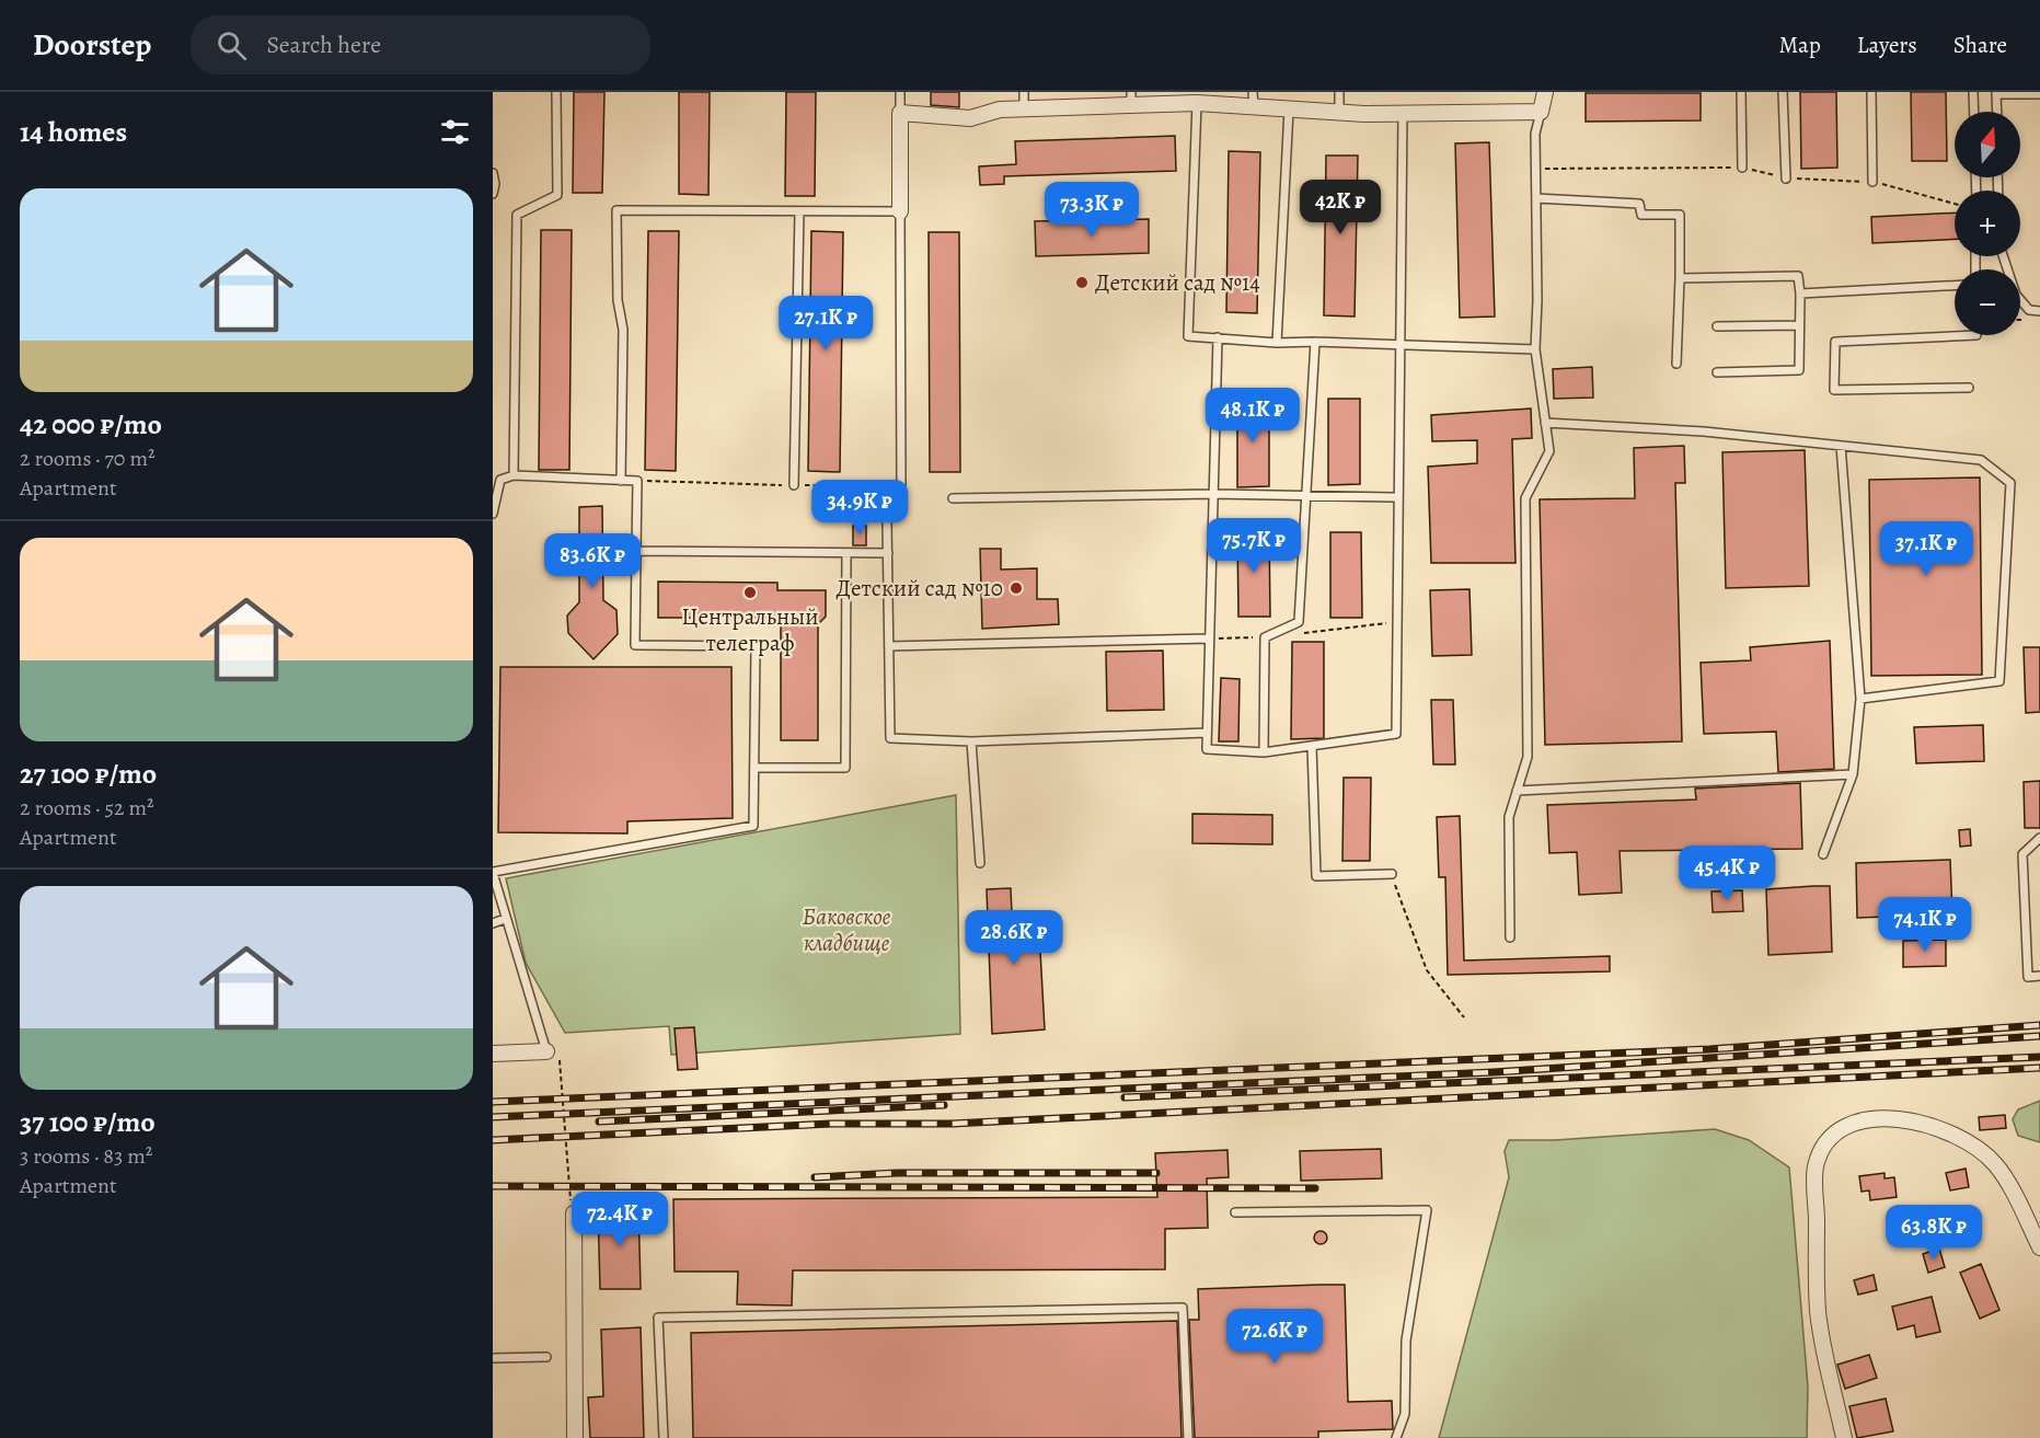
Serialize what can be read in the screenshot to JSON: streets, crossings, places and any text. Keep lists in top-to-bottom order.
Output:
{
  "parks": ["Баковское кладбище"],
  "places": ["Детский сад №14", "Детский сад №10", "Центральный телеграф"],
  "north": "top",
  "page": {
    "header": "Doorstep",
    "search": "Search here",
    "nav": ["Map", "Layers", "Share"],
    "heading": "14 homes",
    "map_buttons": ["+", "−"],
    "list": [
      {
        "name": "42 000 ₽/mo",
        "note": "2 rooms · 70 m² · Apartment"
      },
      {
        "name": "27 100 ₽/mo",
        "note": "2 rooms · 52 m² · Apartment"
      },
      {
        "name": "37 100 ₽/mo",
        "note": "3 rooms · 83 m² · Apartment"
      }
    ],
    "price": [
      "42K ₽",
      "73.3K ₽",
      "27.1K ₽",
      "48.1K ₽",
      "34.9K ₽",
      "75.7K ₽",
      "37.1K ₽",
      "83.6K ₽",
      "45.4K ₽",
      "74.1K ₽",
      "28.6K ₽",
      "72.4K ₽",
      "63.8K ₽",
      "72.6K ₽"
    ]
  }
}
